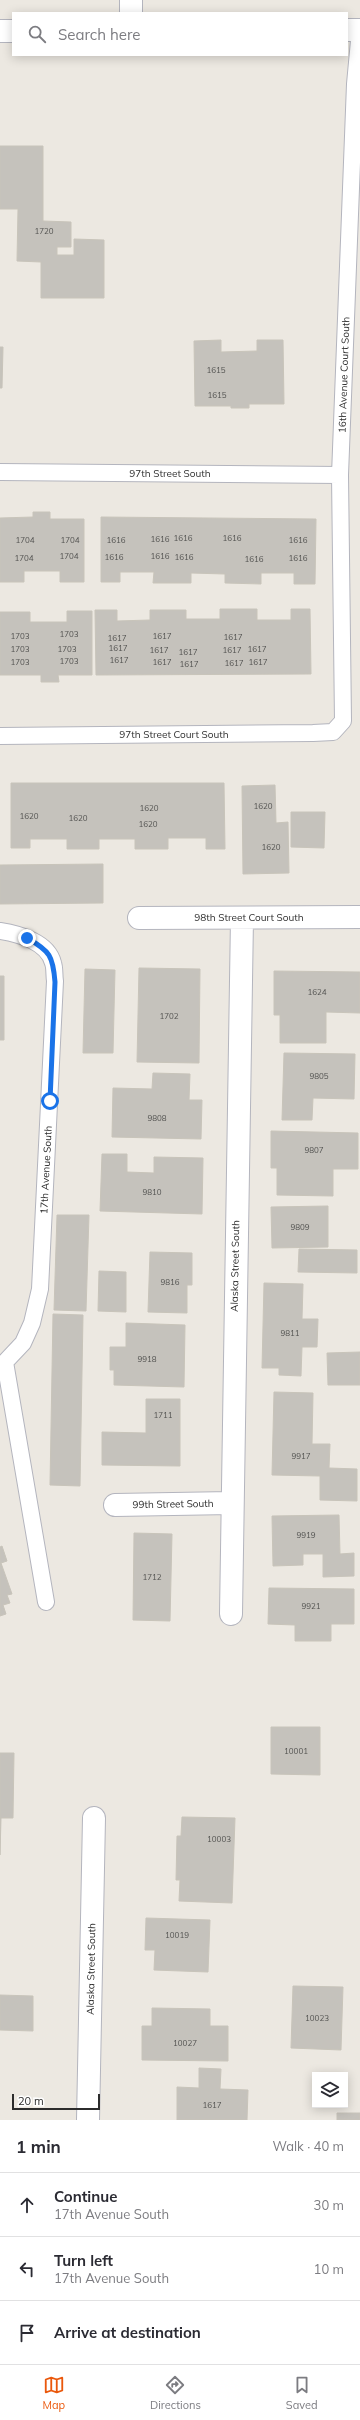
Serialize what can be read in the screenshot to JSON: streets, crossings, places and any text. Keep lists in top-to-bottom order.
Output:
{
  "streets": {
    "street": ["98th Street Court South", "Alaska Street South", "99th Street South"],
    "lane": [
      "16th Avenue Court South",
      "97th Street South",
      "97th Street Court South",
      "17th Avenue South"
    ]
  },
  "crossings": [
    ["16th Avenue Court South", "97th Street South"],
    ["16th Avenue Court South", "97th Street Court South"],
    ["98th Street Court South", "Alaska Street South"],
    ["Alaska Street South", "99th Street South"]
  ],
  "house_numbers": [
    "1720",
    "1615",
    "1615",
    "1616",
    "1616",
    "1616",
    "1704",
    "1704",
    "1616",
    "1616",
    "1704",
    "1616",
    "1616",
    "1616",
    "1704",
    "1616",
    "1616",
    "1703",
    "1703",
    "1617",
    "1617",
    "1617",
    "1617",
    "1703",
    "1703",
    "1617",
    "1617",
    "1617",
    "1617",
    "1617",
    "1703",
    "1703",
    "1617",
    "1617",
    "1617",
    "1617",
    "1620",
    "1620",
    "1620",
    "1620",
    "1620",
    "1620",
    "1624",
    "1702",
    "9805",
    "9808",
    "9807",
    "9810",
    "9809",
    "9816",
    "9811",
    "9918",
    "1711",
    "9917",
    "9919",
    "1712",
    "9921",
    "10001",
    "10003",
    "10019",
    "10023",
    "10027",
    "1617"
  ],
  "scale_bar": "20 m",
  "page": {
    "search": "Search here",
    "scale": "20 m",
    "heading": ["1 min", "Walk · 40 m"],
    "list": [
      ["Continue", "17th Avenue South", "30 m"],
      ["Turn left", "17th Avenue South", "10 m"],
      "Arrive at destination"
    ],
    "nav": ["Map", "Directions", "Saved"]
  }
}
